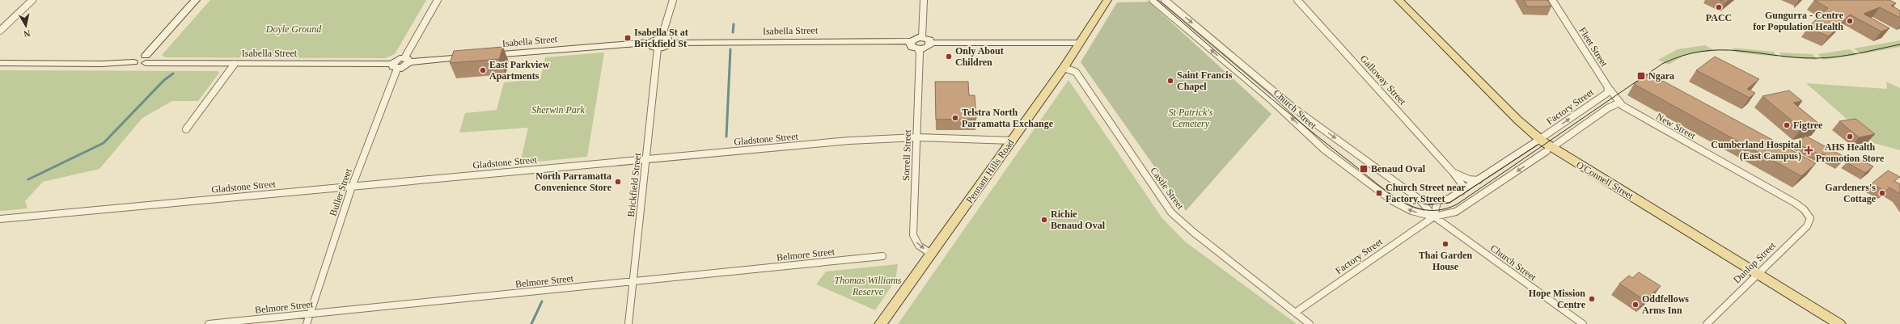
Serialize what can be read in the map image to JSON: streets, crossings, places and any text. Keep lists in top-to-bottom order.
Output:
{
  "streets": {
    "main road": ["Pennant Hills Road", "O'Connell Street"],
    "street": [
      "Isabella Street",
      "Fleet Street",
      "Galloway Street",
      "Factory Street",
      "Church Street",
      "New Street",
      "Gladstone Street",
      "Sorrell Street",
      "Brickfield Street",
      "Castle Street",
      "Buller Street",
      "Belmore Street",
      "Dunlop Street"
    ]
  },
  "crossings": [
    ["Isabella Street", "Brickfield Street"],
    ["Isabella Street", "Buller Street"],
    ["Fleet Street", "Factory Street"],
    ["Fleet Street", "New Street"],
    ["Galloway Street", "Factory Street"],
    ["Factory Street", "Church Street"],
    ["Factory Street", "New Street"],
    ["Factory Street", "O'Connell Street"],
    ["Factory Street", "Castle Street"],
    ["New Street", "Dunlop Street"],
    ["Gladstone Street", "Sorrell Street"],
    ["Gladstone Street", "Pennant Hills Road"],
    ["Gladstone Street", "Brickfield Street"],
    ["Gladstone Street", "Buller Street"],
    ["Sorrell Street", "Pennant Hills Road"],
    ["Pennant Hills Road", "Castle Street"],
    ["O'Connell Street", "Dunlop Street"],
    ["Brickfield Street", "Belmore Street"],
    ["Buller Street", "Belmore Street"]
  ],
  "one_way": ["Sorrell Street"],
  "parks": [
    "Doyle Ground",
    "Sherwin Park",
    "St Patrick's Cemetery",
    "Thomas Williams Reserve"
  ],
  "places": {
    "other": [
      "PACC",
      "Gungurra - Centre for Population Health",
      "Only About Children",
      "East Parkview Apartments",
      "Saint Francis Chapel",
      "Telstra North Parramatta Exchange",
      "Figtree",
      "AHS Health Promotion Store",
      "North Parramatta Convenience Store",
      "Gardeners's Cottage",
      "Richie Benaud Oval",
      "Thai Garden House",
      "Hope Mission Centre",
      "Oddfellows Arms Inn"
    ],
    "transit": [
      "Isabella St at Brickfield St",
      "Ngara",
      "Benaud Oval",
      "Church Street near Factory Street"
    ],
    "health": ["Cumberland Hospital (East Campus)"]
  },
  "north": "bottom"
}
